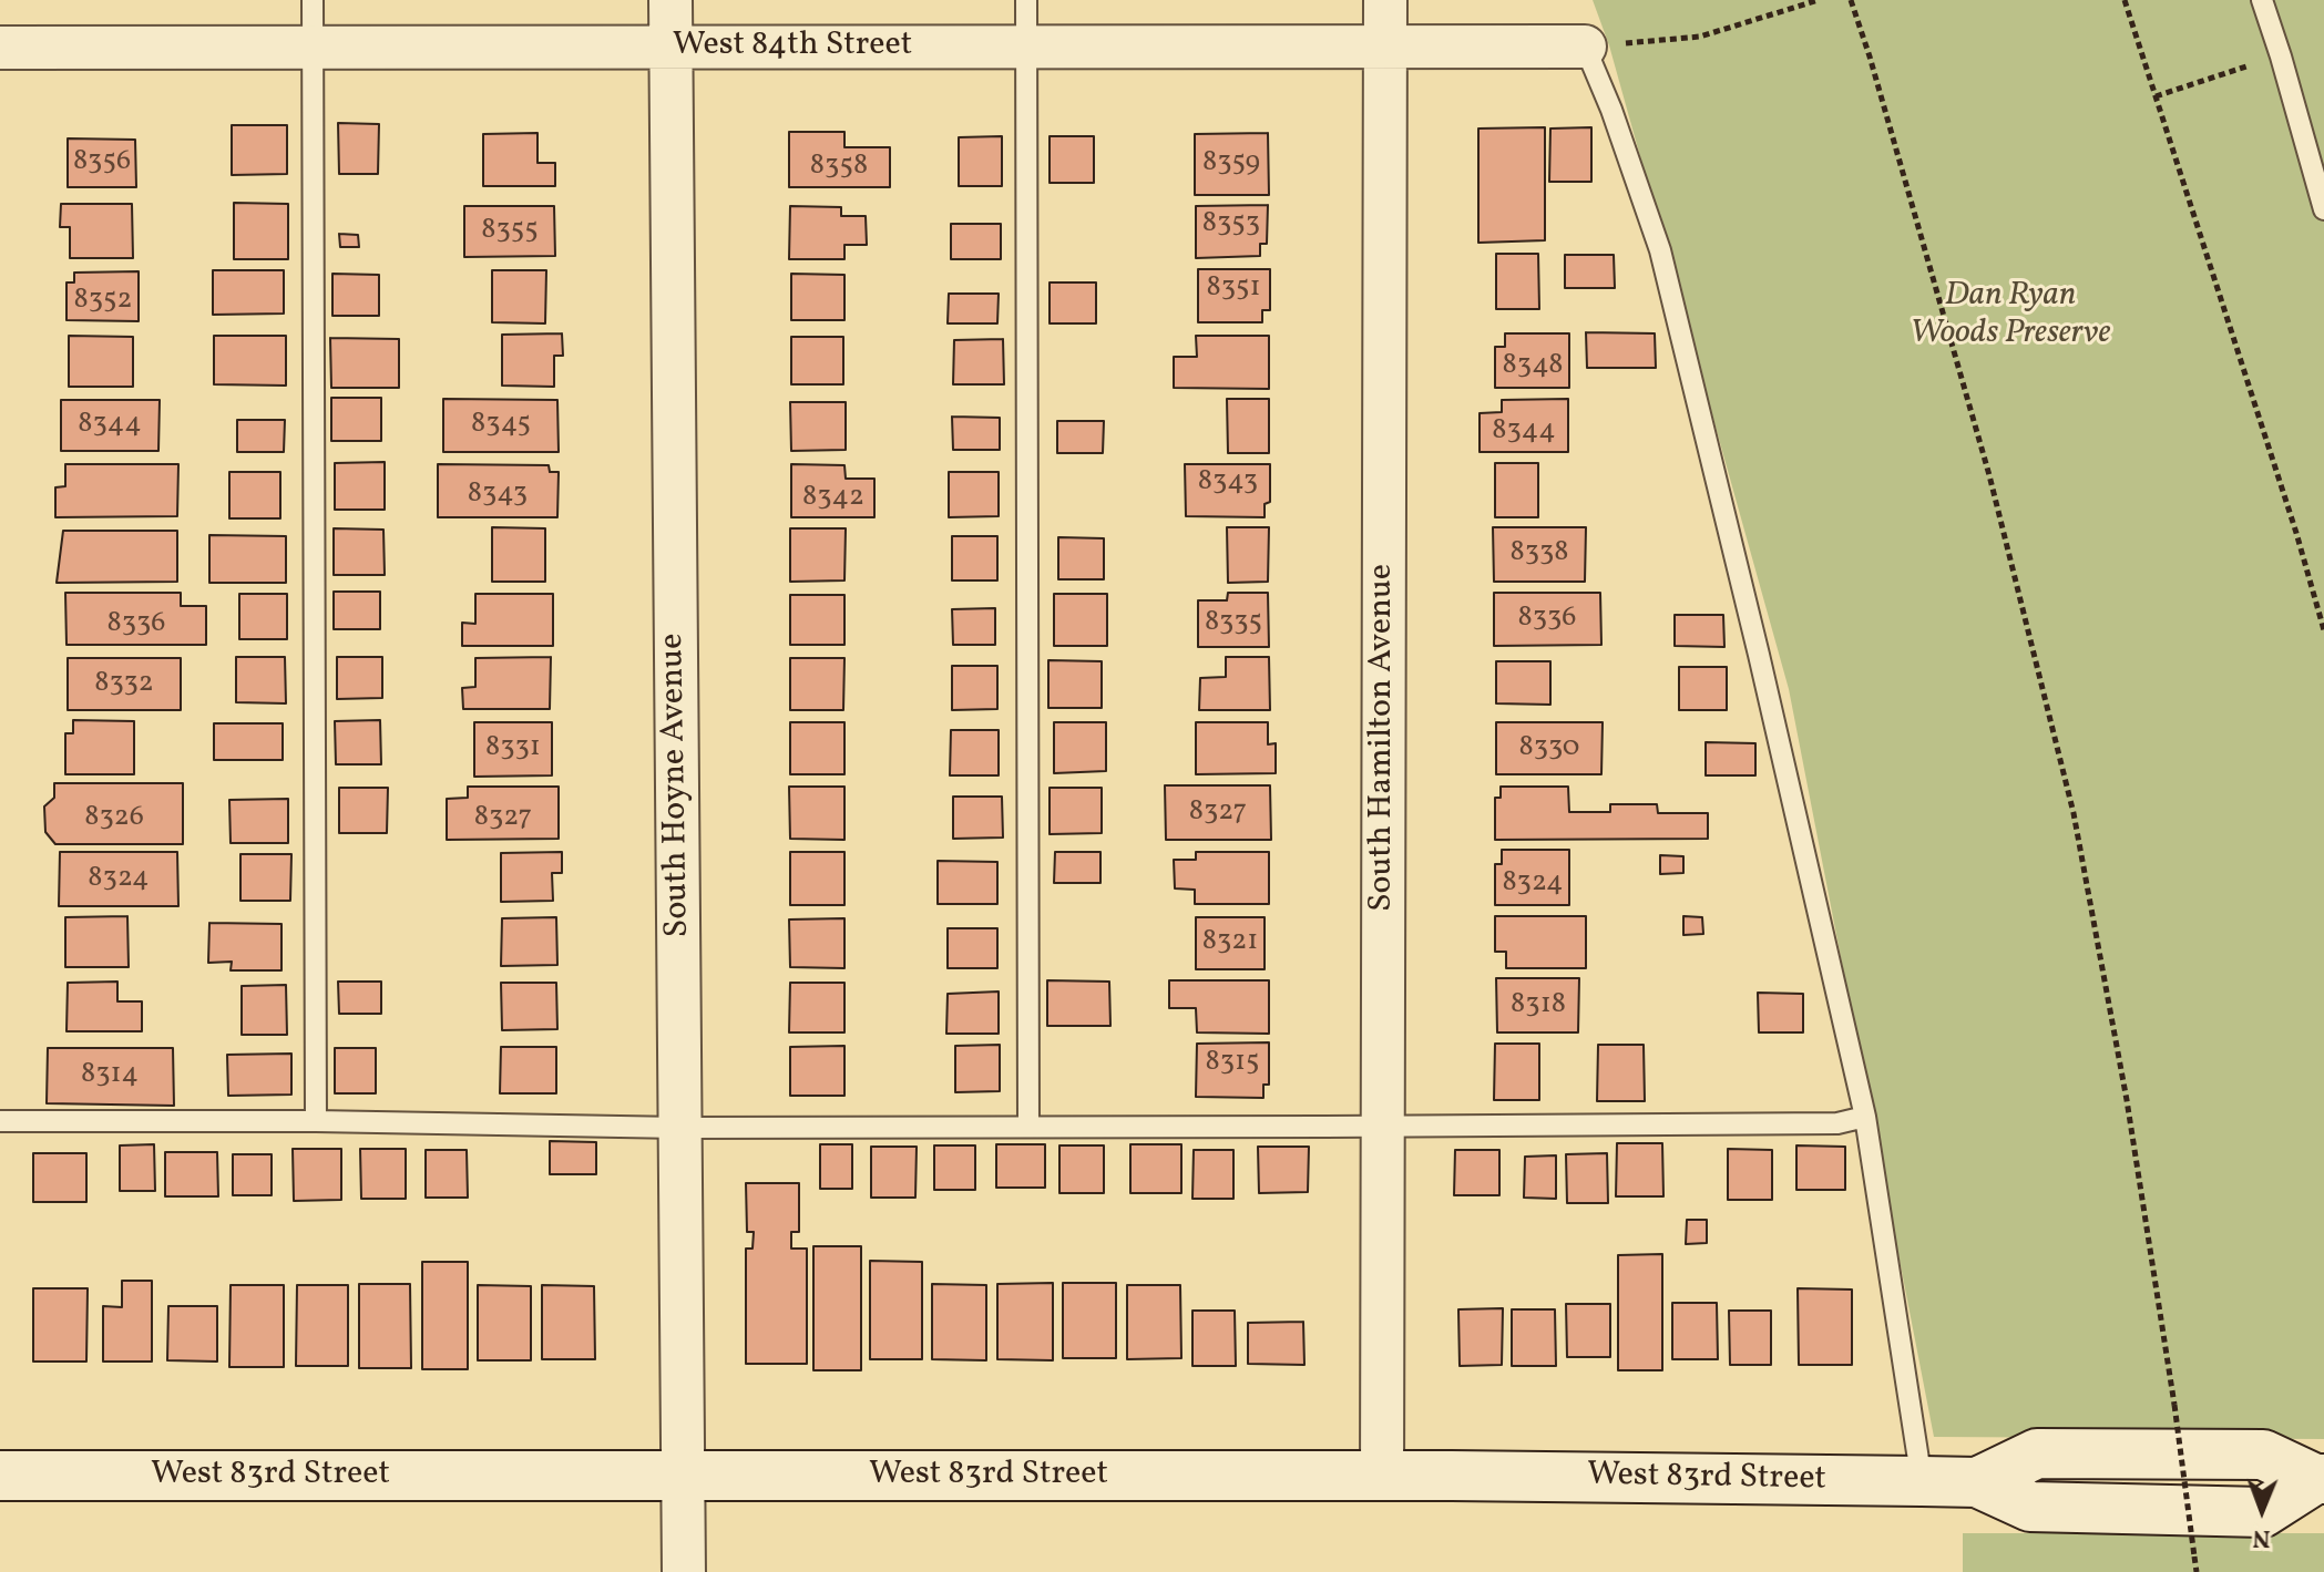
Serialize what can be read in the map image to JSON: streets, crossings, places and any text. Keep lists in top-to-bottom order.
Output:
{
  "streets": {
    "street": [
      "West 84th Street",
      "South Hamilton Avenue",
      "South Hoyne Avenue",
      "West 83rd Street"
    ]
  },
  "crossings": [
    ["West 84th Street", "South Hamilton Avenue"],
    ["West 84th Street", "South Hoyne Avenue"],
    ["South Hamilton Avenue", "West 83rd Street"],
    ["South Hoyne Avenue", "West 83rd Street"]
  ],
  "parks": ["Dan Ryan Woods Preserve"],
  "house_numbers": [
    "8356",
    "8359",
    "8358",
    "8353",
    "8355",
    "8351",
    "8352",
    "8348",
    "8344",
    "8345",
    "8344",
    "8343",
    "8343",
    "8342",
    "8338",
    "8336",
    "8335",
    "8336",
    "8332",
    "8331",
    "8330",
    "8327",
    "8326",
    "8327",
    "8324",
    "8324",
    "8321",
    "8318",
    "8315",
    "8314"
  ],
  "north": "bottom"
}
